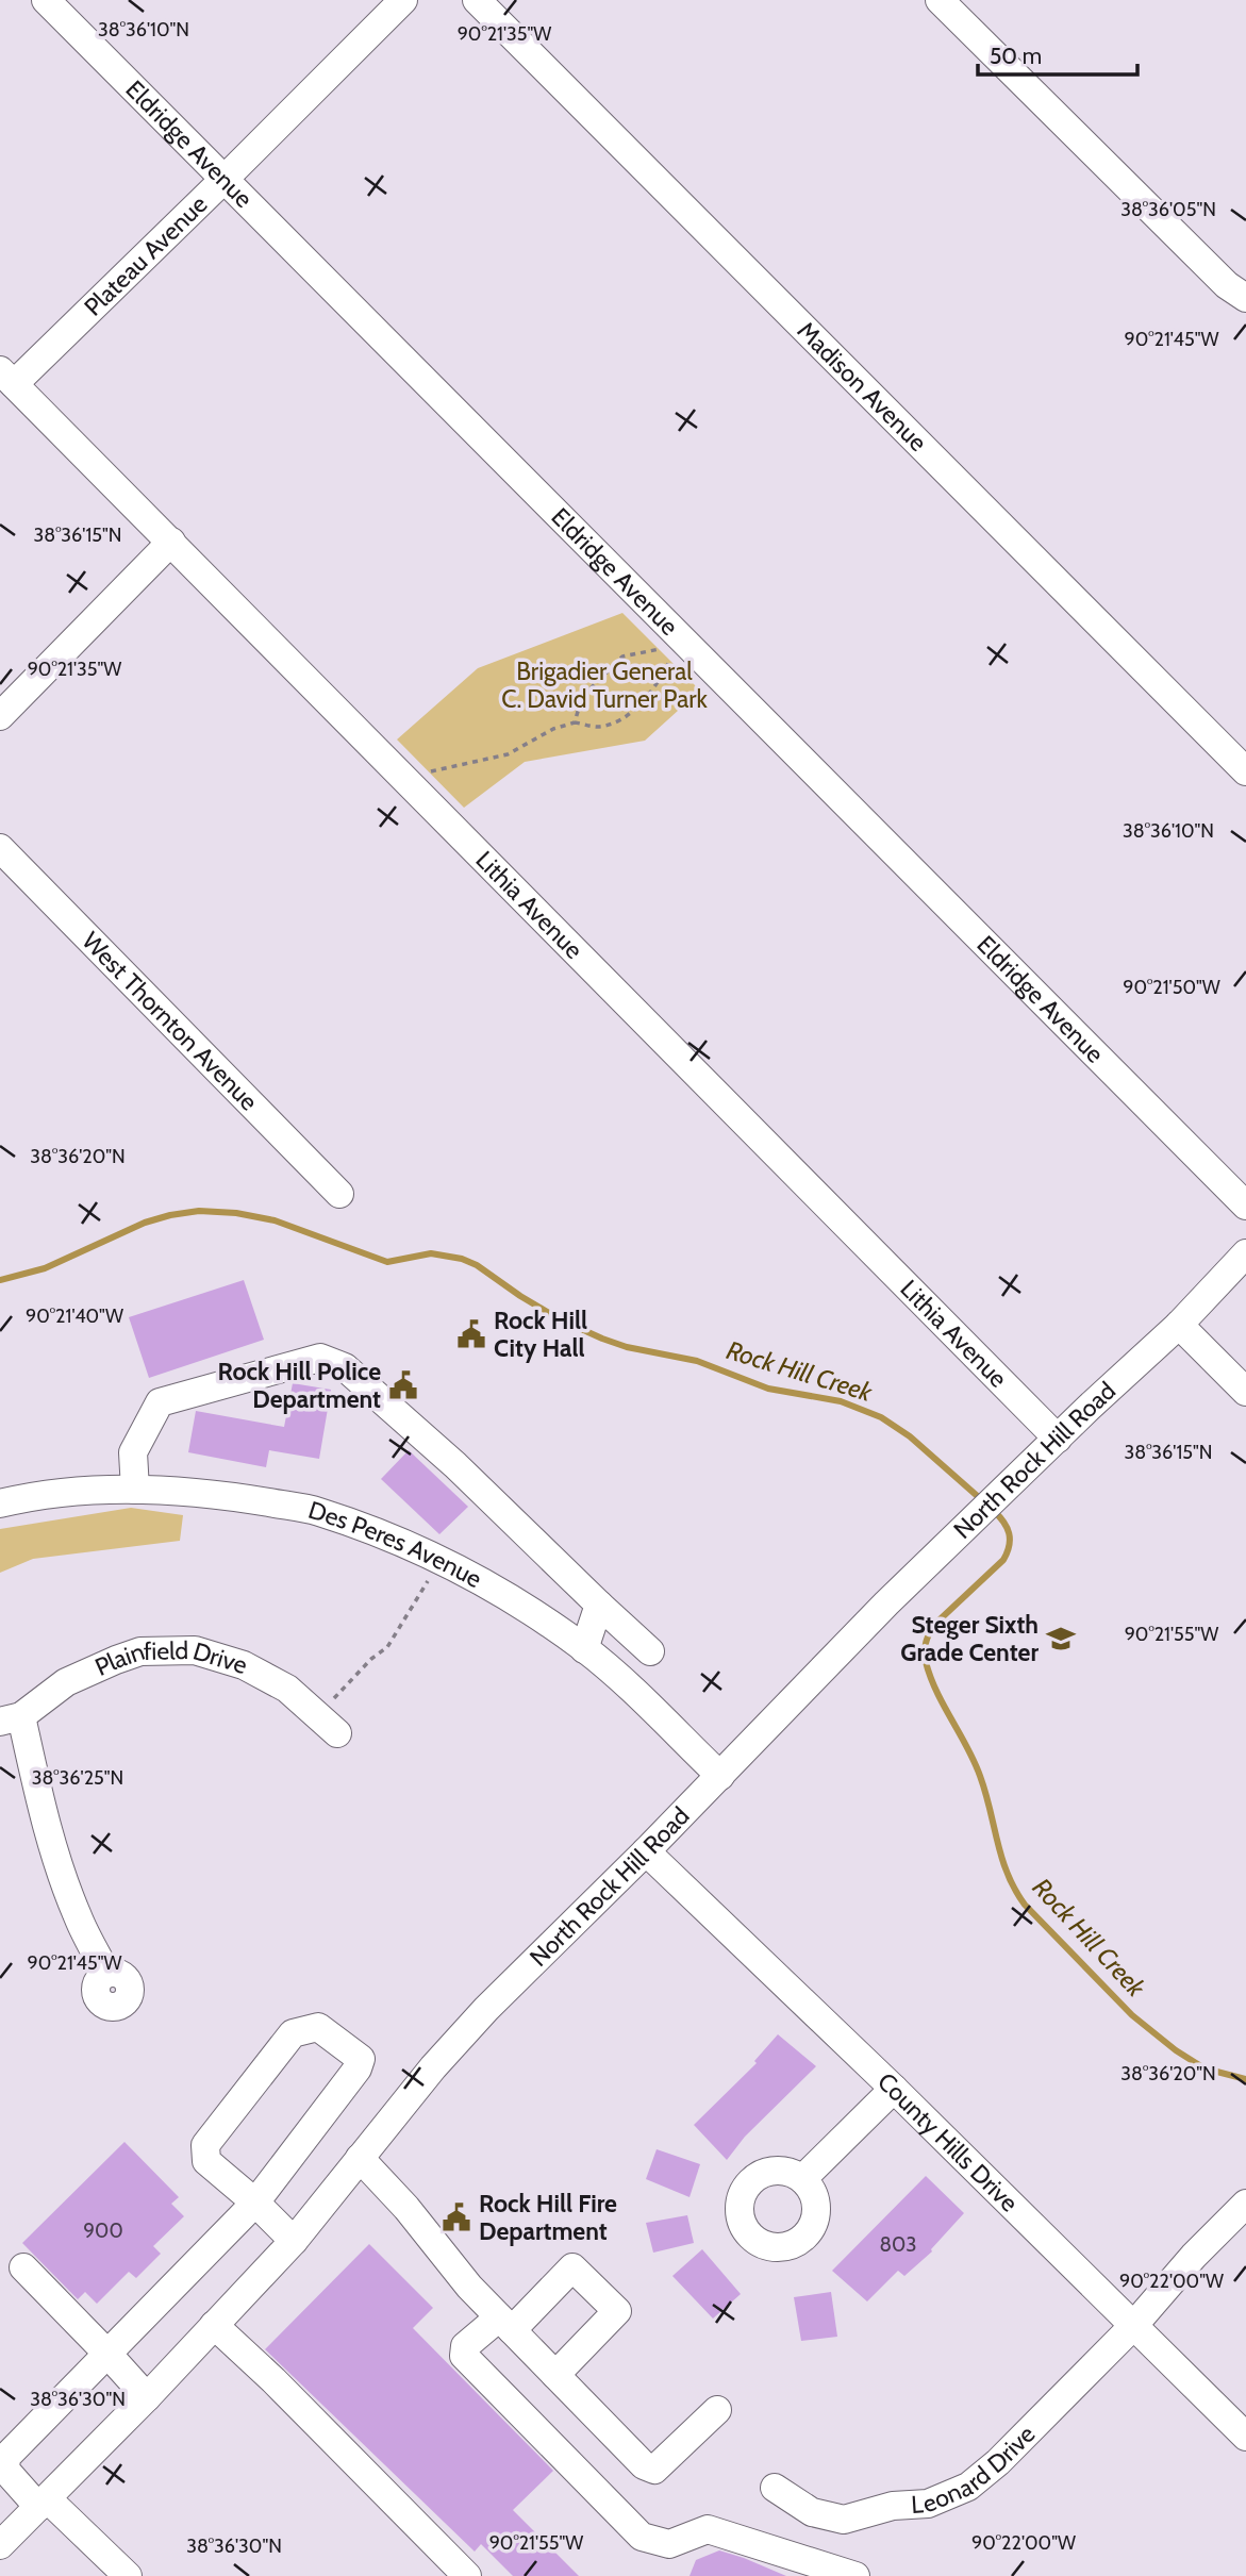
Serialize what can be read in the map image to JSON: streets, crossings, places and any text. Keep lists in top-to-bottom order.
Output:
{
  "streets": {
    "street": [
      "Eldridge Avenue",
      "Plateau Avenue",
      "Madison Avenue",
      "Lithia Avenue",
      "West Thornton Avenue",
      "North Rock Hill Road",
      "Des Peres Avenue",
      "Plainfield Drive",
      "County Hills Drive",
      "Leonard Drive"
    ]
  },
  "crossings": [
    ["Eldridge Avenue", "Plateau Avenue"],
    ["Plateau Avenue", "Lithia Avenue"],
    ["Lithia Avenue", "North Rock Hill Road"],
    ["North Rock Hill Road", "Des Peres Avenue"],
    ["North Rock Hill Road", "County Hills Drive"],
    ["County Hills Drive", "Leonard Drive"]
  ],
  "water": ["Rock Hill Creek"],
  "parks": ["Brigadier General C. David Turner Park"],
  "places": {
    "public building": ["Rock Hill City Hall", "Rock Hill Police Department", "Rock Hill Fire Department"],
    "school or university": ["Steger Sixth Grade Center"]
  },
  "house_numbers": ["900", "803"],
  "scale_bar": "50 m",
  "coordinates": [
    "38°36'10\"N",
    "90°21'35\"W",
    "38°36'05\"N",
    "90°21'45\"W",
    "38°36'15\"N",
    "90°21'50\"W",
    "38°36'20\"N",
    "90°21'40\"W",
    "90°21'55\"W",
    "38°36'25\"N",
    "90°22'00\"W",
    "38°36'30\"N"
  ]
}
